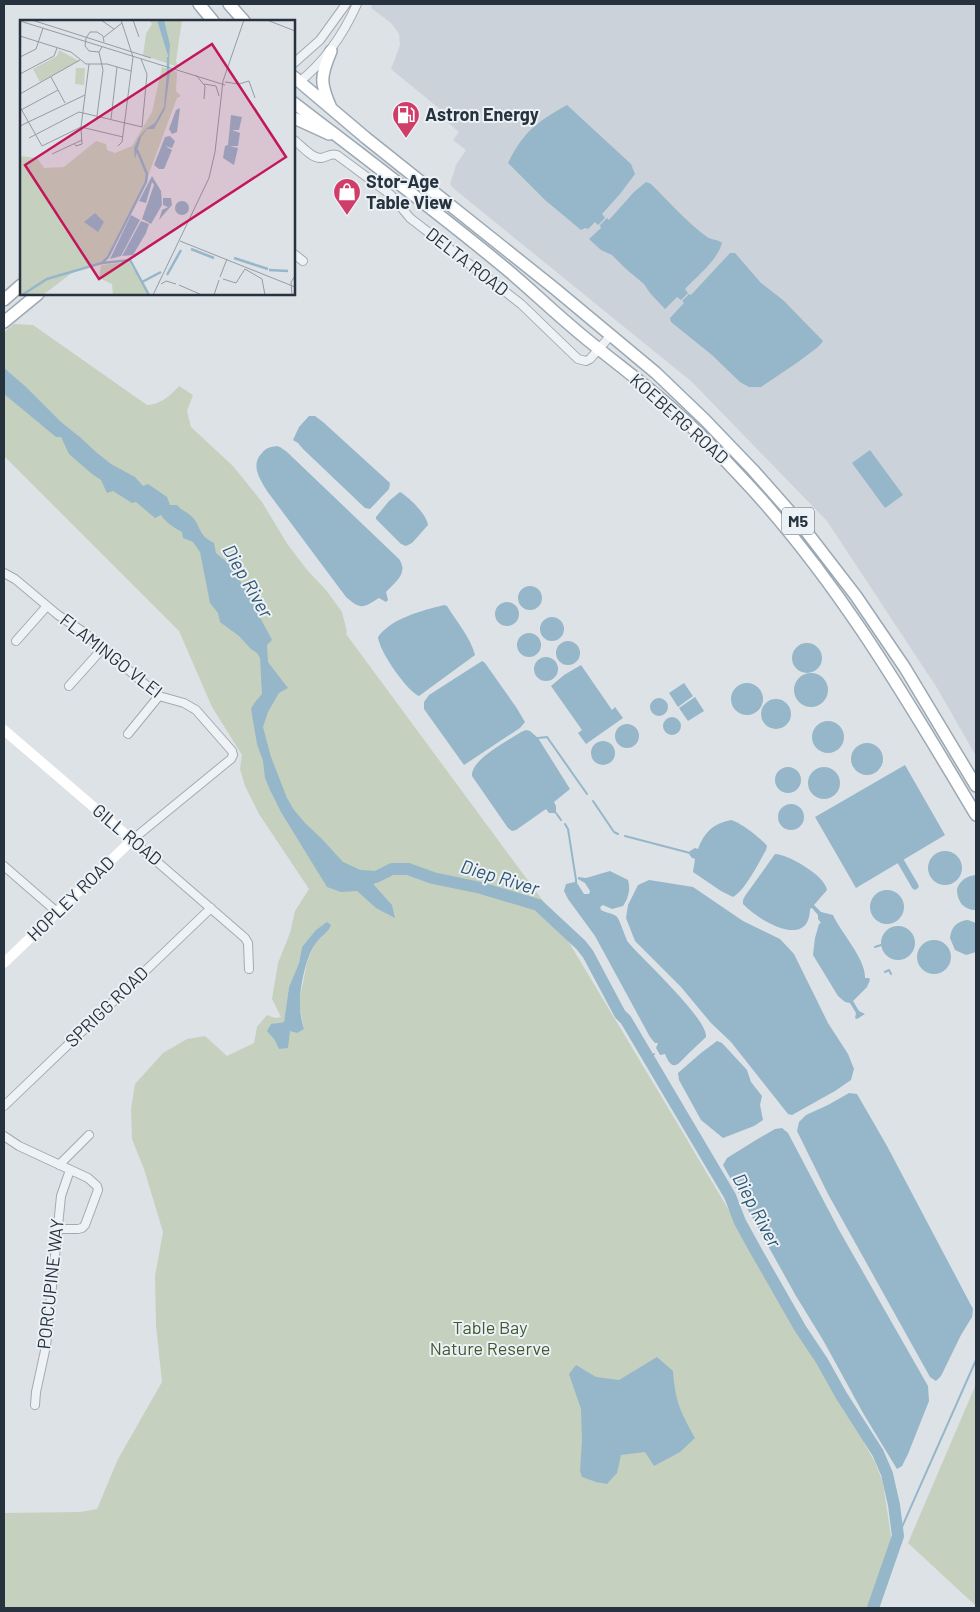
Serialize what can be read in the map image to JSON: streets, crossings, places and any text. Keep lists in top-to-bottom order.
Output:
{
  "streets": {
    "main road": ["KOEBERG ROAD", "M5"],
    "street": [
      "DELTA ROAD",
      "FLAMINGO VLEI",
      "GILL ROAD",
      "HOPLEY ROAD",
      "SPRIGG ROAD",
      "PORCUPINE WAY"
    ]
  },
  "crossings": [
    ["DELTA ROAD", "KOEBERG ROAD"],
    ["FLAMINGO VLEI", "HOPLEY ROAD"],
    ["GILL ROAD", "HOPLEY ROAD"],
    ["GILL ROAD", "SPRIGG ROAD"]
  ],
  "water": ["Diep River"],
  "parks": ["Table Bay Nature Reserve"],
  "places": {
    "fuel station": ["Astron Energy"],
    "shop": ["Stor-Age Table View"]
  }
}
